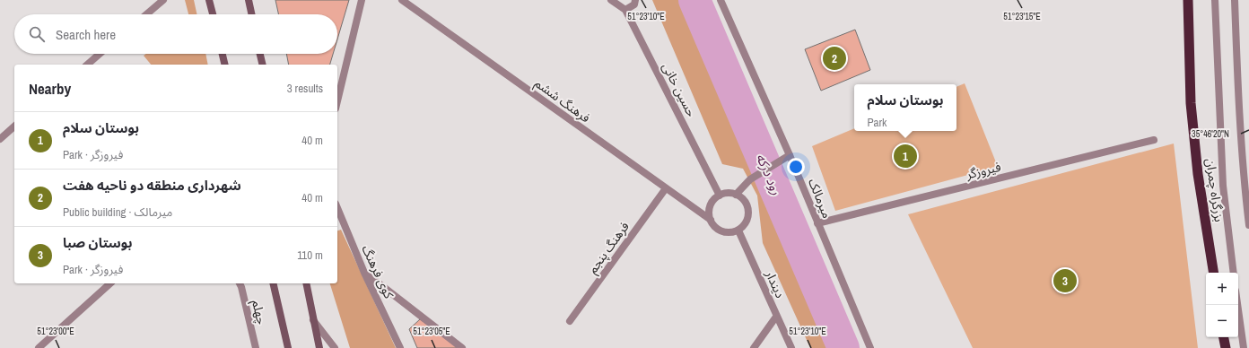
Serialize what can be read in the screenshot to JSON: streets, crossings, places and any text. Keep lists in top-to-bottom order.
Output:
{
  "streets": {
    "highway": ["بزرگراه چمران"],
    "street": [
      "حسین خانی",
      "فرهنگ ششم",
      "فیروزگر",
      "میرمالک",
      "فرهنگ پنجم",
      "کوی فرهنگ",
      "دیندار",
      "چهلم"
    ]
  },
  "crossings": [
    ["حسین خانی", "فرهنگ ششم"],
    ["حسین خانی", "دیندار"],
    ["فرهنگ ششم", "فرهنگ پنجم"],
    ["فرهنگ ششم", "دیندار"],
    ["فیروزگر", "میرمالک"]
  ],
  "water": ["رود درکه"],
  "page": {
    "search": "Search here",
    "pins": ["2", "1", "3"],
    "heading": ["Nearby", "3 results"],
    "popup": ["بوستان سلام", "Park"],
    "list": [
      {
        "mark": "1",
        "name": "بوستان سلام",
        "note": "Park · فیروزگر",
        "value": "40 m"
      },
      {
        "mark": "2",
        "name": "شهرداری منطقه دو ناحیه هفت",
        "note": "Public building · میرمالک",
        "value": "40 m"
      },
      {
        "mark": "3",
        "name": "بوستان صبا",
        "note": "Park · فیروزگر",
        "value": "110 m"
      }
    ],
    "map_buttons": ["+", "−"]
  },
  "coordinates": [
    "51°23'15\"E",
    "51°23'10\"E",
    "35°46'20\"N",
    "51°23'00\"E",
    "51°23'05\"E"
  ]
}
